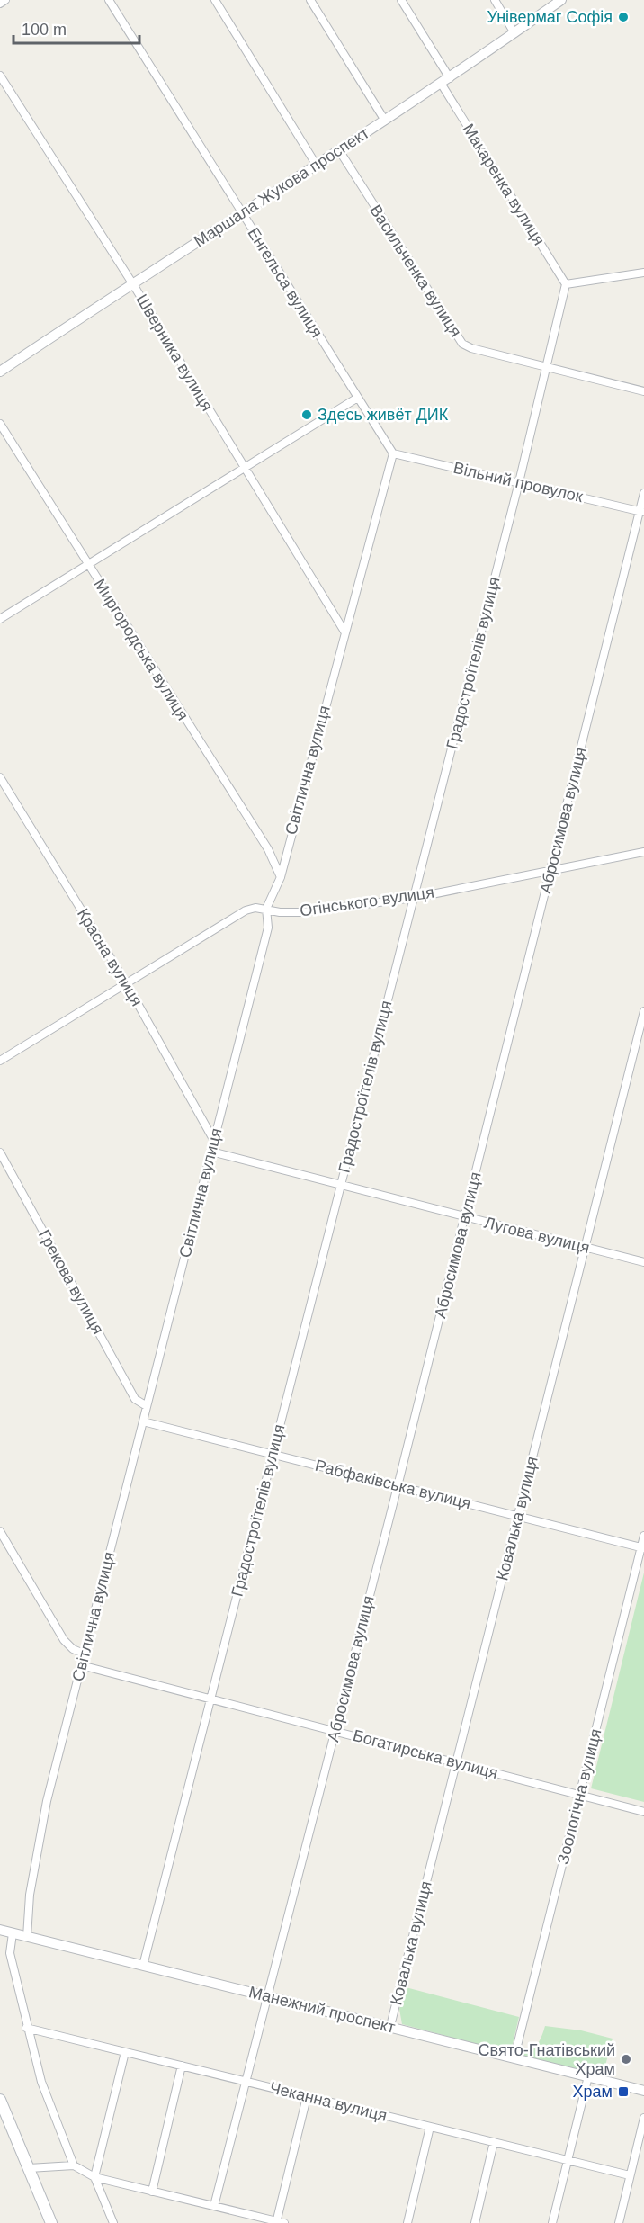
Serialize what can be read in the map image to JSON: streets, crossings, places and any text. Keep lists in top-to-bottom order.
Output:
{
  "streets": {
    "street": [
      "Макаренка вулиця",
      "Маршала Жукова проспект",
      "Васильченка вулиця",
      "Енгельса вулиця",
      "Шверника вулиця",
      "Вільний провулок",
      "Миргородська вулиця",
      "Градостроїтелiв вулиця",
      "Світлична вулиця",
      "Абросимова вулиця",
      "Огінського вулиця",
      "Красна вулиця",
      "Лугова вулиця",
      "Грекова вулиця",
      "Рабфаківська вулиця",
      "Ковалька вулиця",
      "Богатирська вулиця",
      "Зоологічна вулиця",
      "Манежний проспект",
      "Чеканна вулиця"
    ]
  },
  "crossings": [
    ["Макаренка вулиця", "Маршала Жукова проспект"],
    ["Макаренка вулиця", "Градостроїтелiв вулиця"],
    ["Маршала Жукова проспект", "Васильченка вулиця"],
    ["Маршала Жукова проспект", "Енгельса вулиця"],
    ["Маршала Жукова проспект", "Шверника вулиця"],
    ["Васильченка вулиця", "Градостроїтелiв вулиця"],
    ["Енгельса вулиця", "Вільний провулок"],
    ["Енгельса вулиця", "Світлична вулиця"],
    ["Шверника вулиця", "Світлична вулиця"],
    ["Вільний провулок", "Градостроїтелiв вулиця"],
    ["Вільний провулок", "Світлична вулиця"],
    ["Вільний провулок", "Абросимова вулиця"],
    ["Миргородська вулиця", "Світлична вулиця"],
    ["Градостроїтелiв вулиця", "Огінського вулиця"],
    ["Градостроїтелiв вулиця", "Лугова вулиця"],
    ["Градостроїтелiв вулиця", "Рабфаківська вулиця"],
    ["Градостроїтелiв вулиця", "Богатирська вулиця"],
    ["Градостроїтелiв вулиця", "Манежний проспект"],
    ["Світлична вулиця", "Огінського вулиця"],
    ["Світлична вулиця", "Красна вулиця"],
    ["Світлична вулиця", "Лугова вулиця"],
    ["Світлична вулиця", "Грекова вулиця"],
    ["Світлична вулиця", "Рабфаківська вулиця"],
    ["Світлична вулиця", "Богатирська вулиця"],
    ["Світлична вулиця", "Манежний проспект"],
    ["Абросимова вулиця", "Огінського вулиця"],
    ["Абросимова вулиця", "Лугова вулиця"],
    ["Абросимова вулиця", "Рабфаківська вулиця"],
    ["Абросимова вулиця", "Богатирська вулиця"],
    ["Абросимова вулиця", "Манежний проспект"],
    ["Абросимова вулиця", "Чеканна вулиця"],
    ["Огінського вулиця", "Красна вулиця"],
    ["Лугова вулиця", "Ковалька вулиця"],
    ["Рабфаківська вулиця", "Ковалька вулиця"],
    ["Рабфаківська вулиця", "Зоологічна вулиця"],
    ["Ковалька вулиця", "Богатирська вулиця"],
    ["Ковалька вулиця", "Манежний проспект"],
    ["Богатирська вулиця", "Зоологічна вулиця"],
    ["Зоологічна вулиця", "Манежний проспект"]
  ],
  "places": {
    "other": ["Універмаг Софія", "Здесь живёт ДИК", "Свято-Гнатівський Храм"],
    "transit": ["Храм"]
  },
  "scale_bar": "100 m"
}
